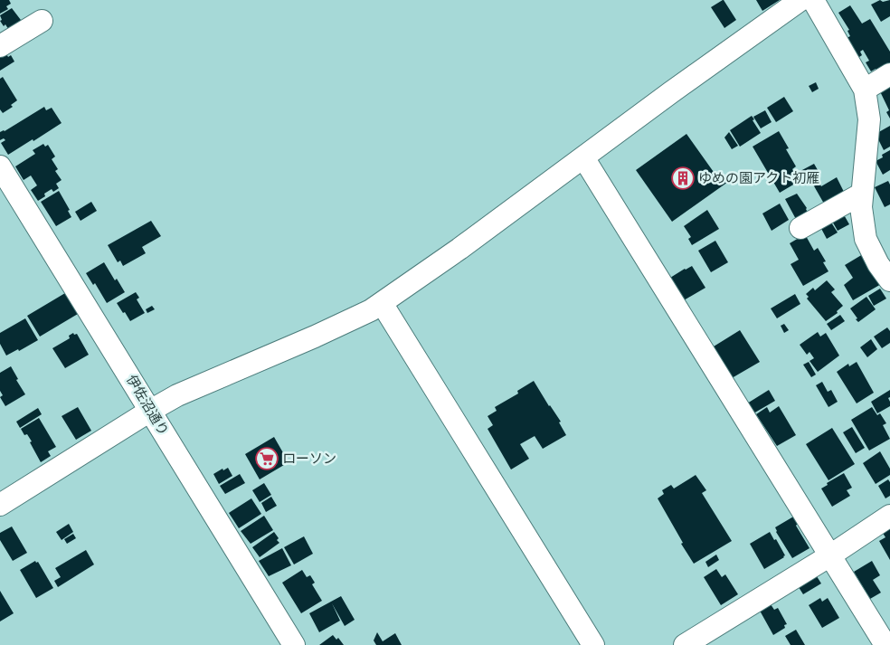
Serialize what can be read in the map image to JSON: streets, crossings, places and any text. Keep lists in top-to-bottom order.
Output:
{
  "streets": {
    "street": ["伊佐沼通り"]
  },
  "places": {
    "building": ["ゆめの園アクト初雁"],
    "supermarket": ["ローソン"]
  }
}
